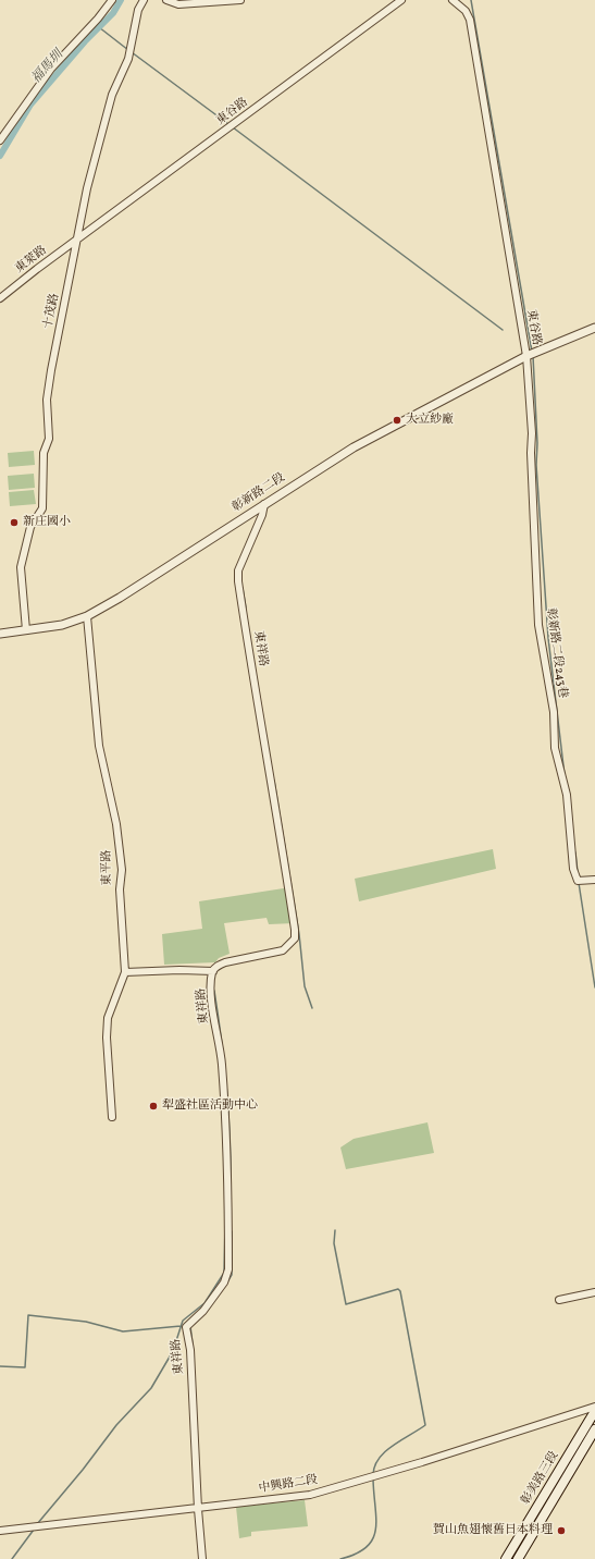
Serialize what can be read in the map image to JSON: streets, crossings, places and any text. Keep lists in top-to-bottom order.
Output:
{
  "streets": {
    "main road": ["彰美路三段"],
    "street": [
      "東谷路",
      "東萊路",
      "十茂路",
      "彰新路二段",
      "東祥路",
      "彰新路二段243巷",
      "東平路",
      "中興路二段"
    ]
  },
  "crossings": [
    ["東谷路", "東萊路"],
    ["東谷路", "十茂路"],
    ["東谷路", "彰新路二段"],
    ["東谷路", "彰新路二段243巷"],
    ["東萊路", "十茂路"],
    ["十茂路", "彰新路二段"],
    ["彰新路二段", "東祥路"],
    ["彰新路二段", "彰新路二段243巷"],
    ["彰新路二段", "東平路"],
    ["東祥路", "中興路二段"]
  ],
  "water": ["福馬圳"],
  "places": [
    "大立紗廠",
    "新庄國小",
    "犁盛社區活動中心",
    "賀山魚翅懷舊日本料理"
  ]
}
